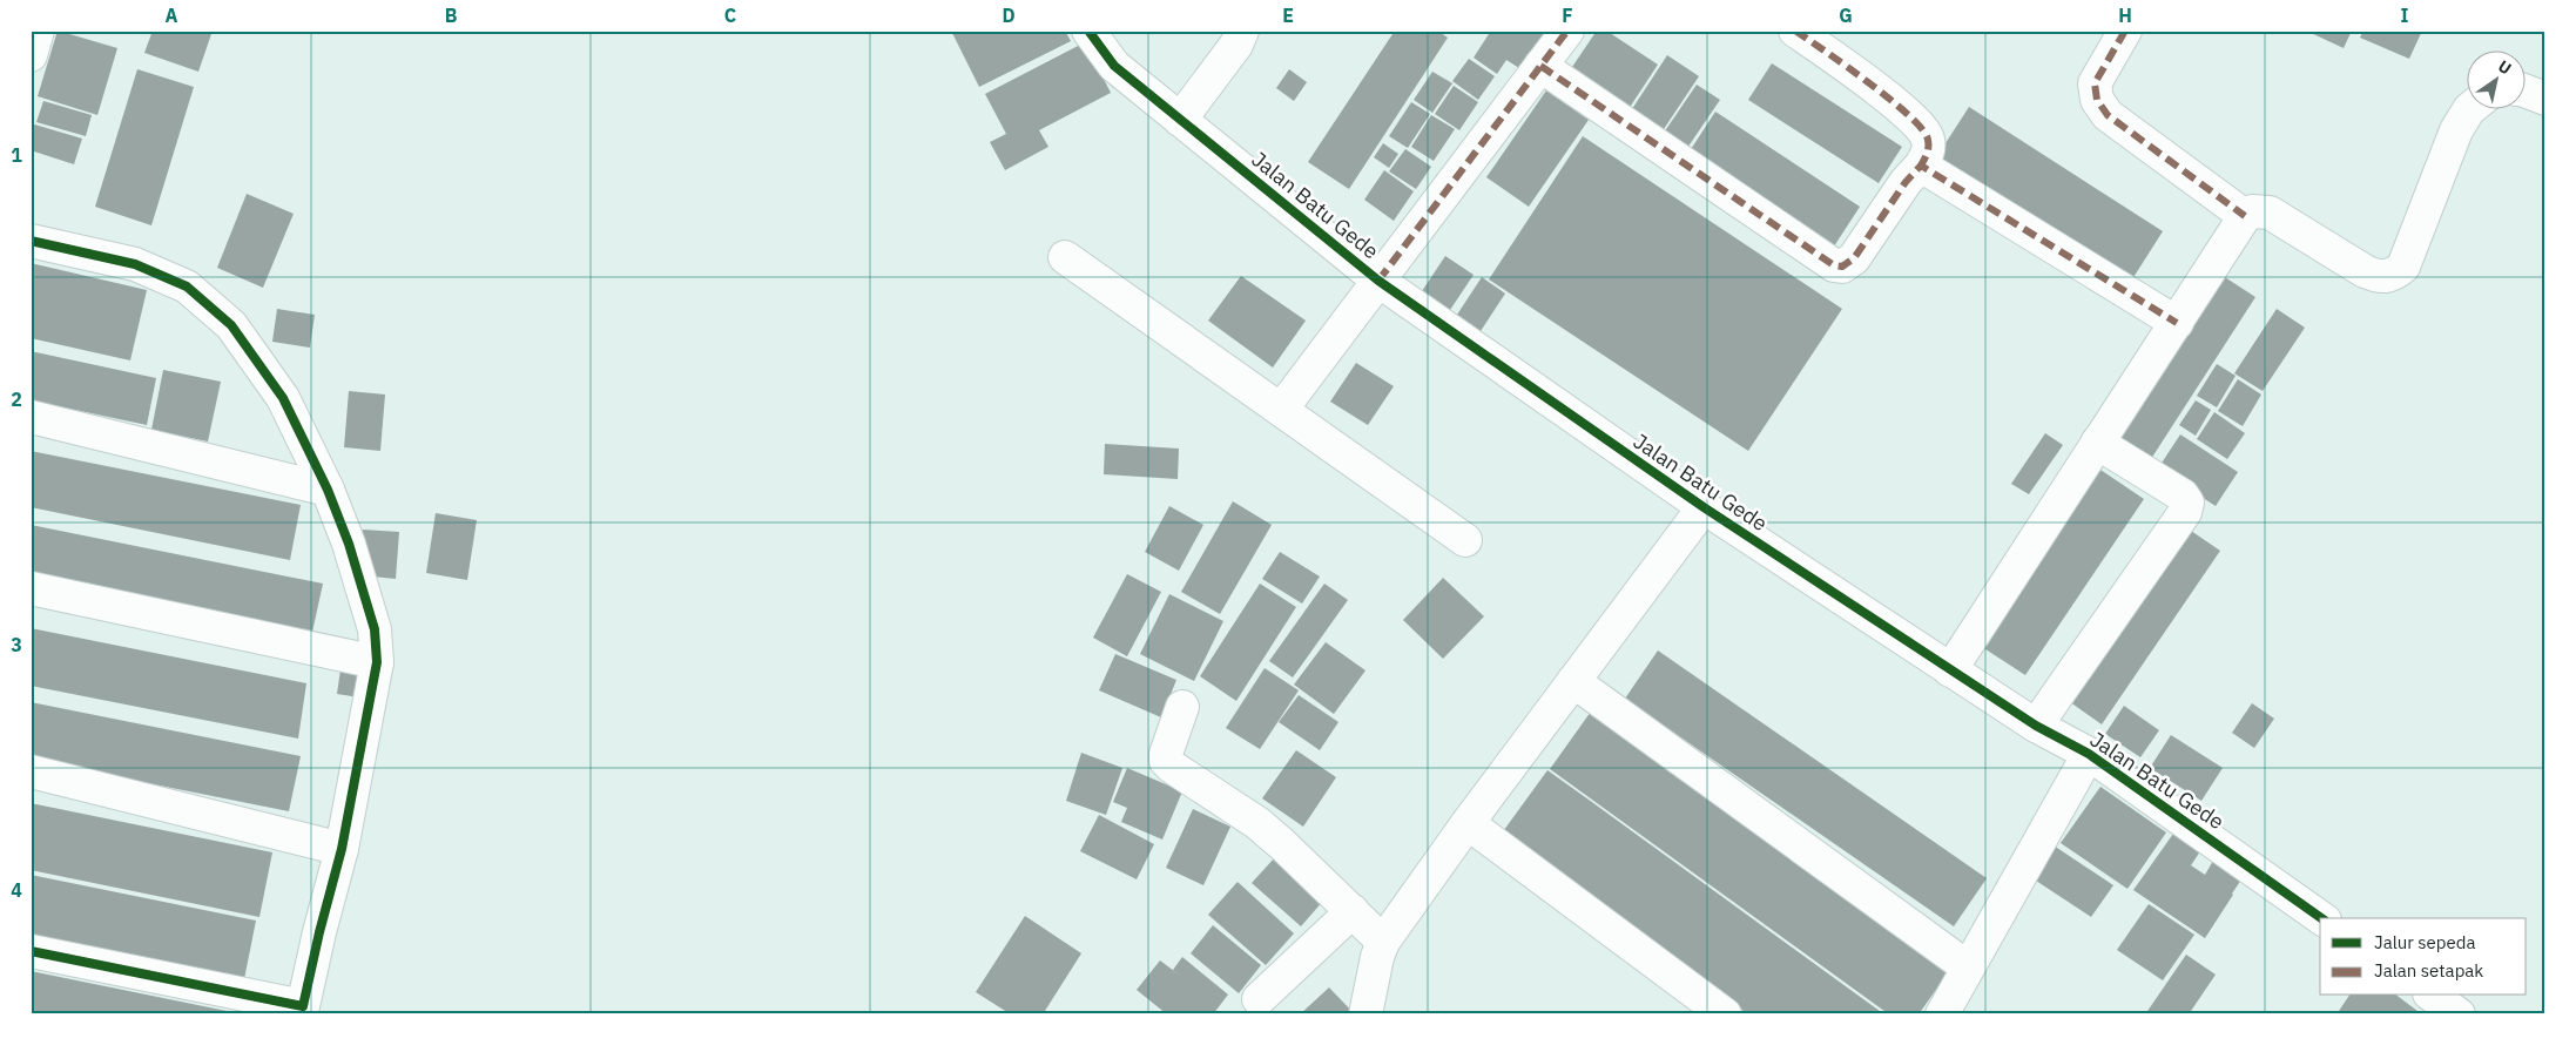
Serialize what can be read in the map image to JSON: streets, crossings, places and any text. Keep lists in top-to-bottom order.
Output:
{
  "streets": {
    "street": ["Jalan Batu Gede"]
  },
  "legend": ["Jalur sepeda", "Jalan setapak"],
  "north": "top right",
  "grid": {
    "columns": [
      "A",
      "B",
      "C",
      "D",
      "E",
      "F",
      "G",
      "H",
      "I"
    ],
    "rows": [
      "1",
      "2",
      "3",
      "4"
    ]
  }
}
